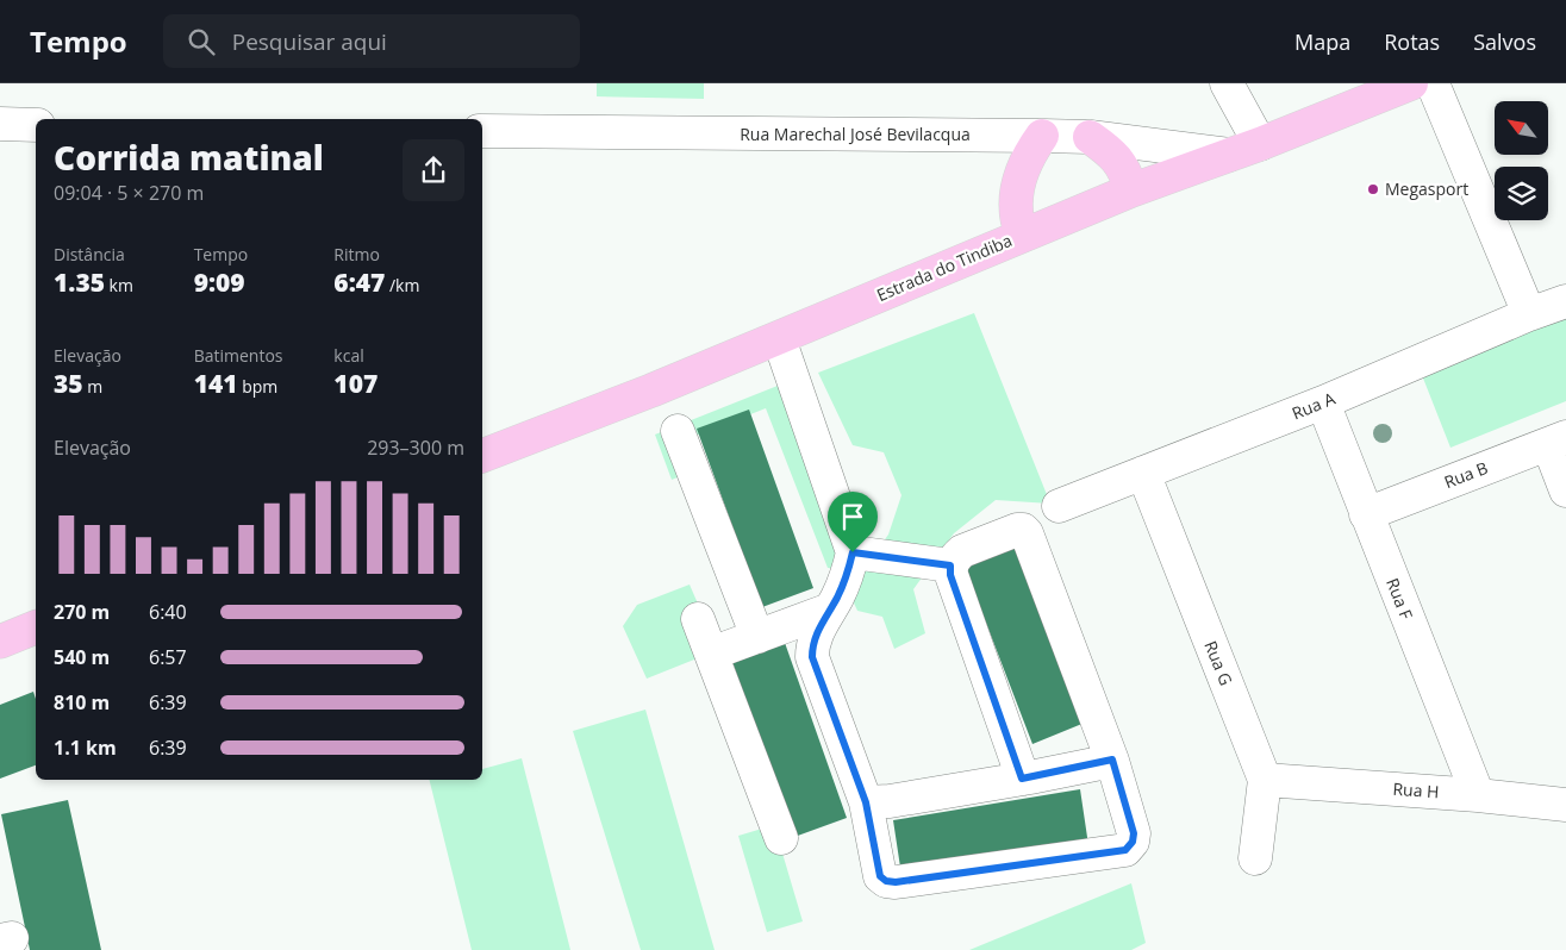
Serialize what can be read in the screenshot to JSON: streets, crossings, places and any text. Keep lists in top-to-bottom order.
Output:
{
  "streets": {
    "main road": ["Estrada do Tindiba"],
    "street": [
      "Rua Marechal José Bevilacqua",
      "Rua A",
      "Rua B",
      "Rua F",
      "Rua G",
      "Rua H"
    ]
  },
  "crossings": [
    ["Rua Marechal José Bevilacqua", "Estrada do Tindiba"],
    ["Rua A", "Rua F"],
    ["Rua A", "Rua G"],
    ["Rua B", "Rua F"],
    ["Rua F", "Rua H"],
    ["Rua G", "Rua H"]
  ],
  "places": ["Megasport"],
  "north": "top left",
  "page": {
    "header": "Tempo",
    "search": "Pesquisar aqui",
    "nav": ["Mapa", "Rotas", "Salvos"],
    "heading": ["Corrida matinal", "09:04 · 5 × 270 m"],
    "stats": [
      ["Distância", "1.35 km"],
      ["Tempo", "9:09"],
      ["Ritmo", "6:47 /km"],
      ["Elevação", "35 m"],
      ["Batimentos", "141 bpm"],
      ["kcal", "107"]
    ],
    "chart": ["Elevação", "293–300 m"],
    "list": [
      {
        "name": "270 m",
        "note": "6:40"
      },
      {
        "name": "540 m",
        "note": "6:57"
      },
      {
        "name": "810 m",
        "note": "6:39"
      },
      {
        "name": "1.1 km",
        "note": "6:39"
      }
    ]
  }
}
